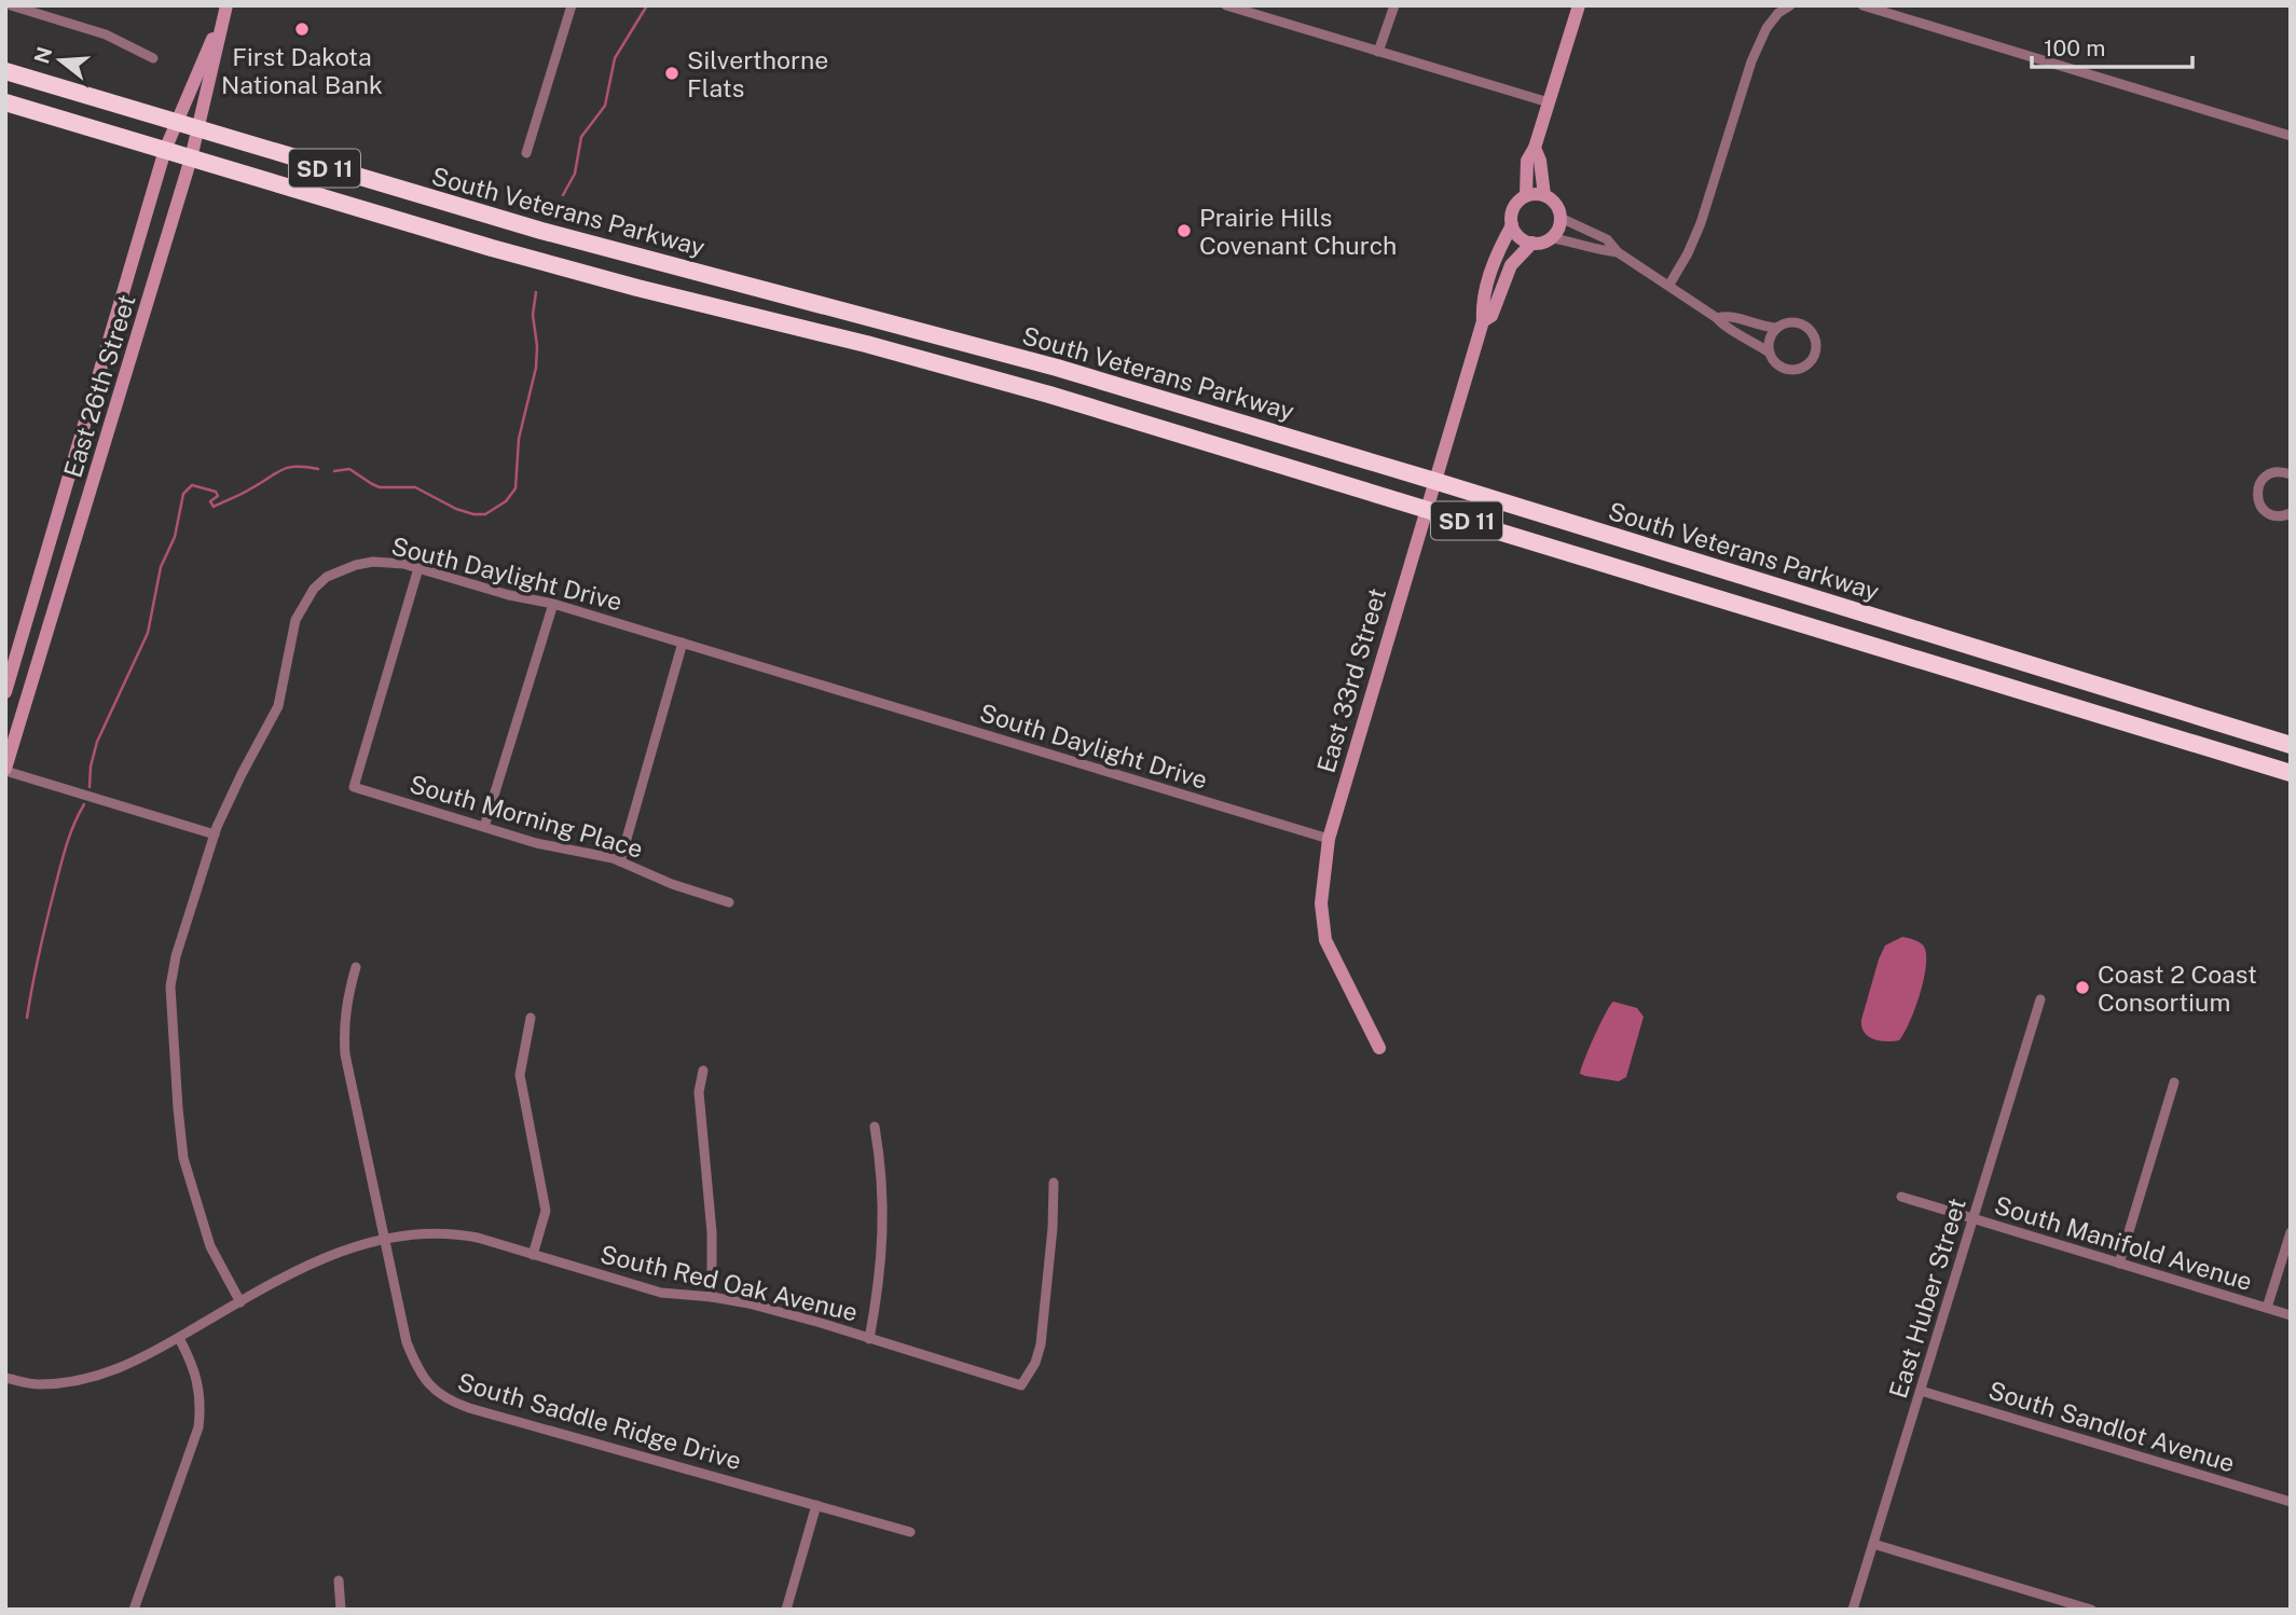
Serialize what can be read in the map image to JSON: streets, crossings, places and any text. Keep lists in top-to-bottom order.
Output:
{
  "streets": {
    "highway": ["SD 11", "South Veterans Parkway"],
    "main road": ["East 26th Street", "East 33rd Street"],
    "street": [
      "South Daylight Drive",
      "South Morning Place",
      "South Manifold Avenue",
      "South Red Oak Avenue",
      "East Huber Street",
      "South Saddle Ridge Drive",
      "South Sandlot Avenue"
    ]
  },
  "crossings": [
    ["South Veterans Parkway", "East 26th Street"],
    ["South Veterans Parkway", "East 33rd Street"],
    ["South Daylight Drive", "East 33rd Street"],
    ["South Daylight Drive", "South Morning Place"],
    ["South Daylight Drive", "South Red Oak Avenue"],
    ["South Manifold Avenue", "East Huber Street"],
    ["South Red Oak Avenue", "South Saddle Ridge Drive"],
    ["East Huber Street", "South Sandlot Avenue"]
  ],
  "places": [
    "First Dakota National Bank",
    "Silverthorne Flats",
    "Prairie Hills Covenant Church",
    "Coast 2 Coast Consortium"
  ],
  "scale_bar": "100 m",
  "north": "left"
}
